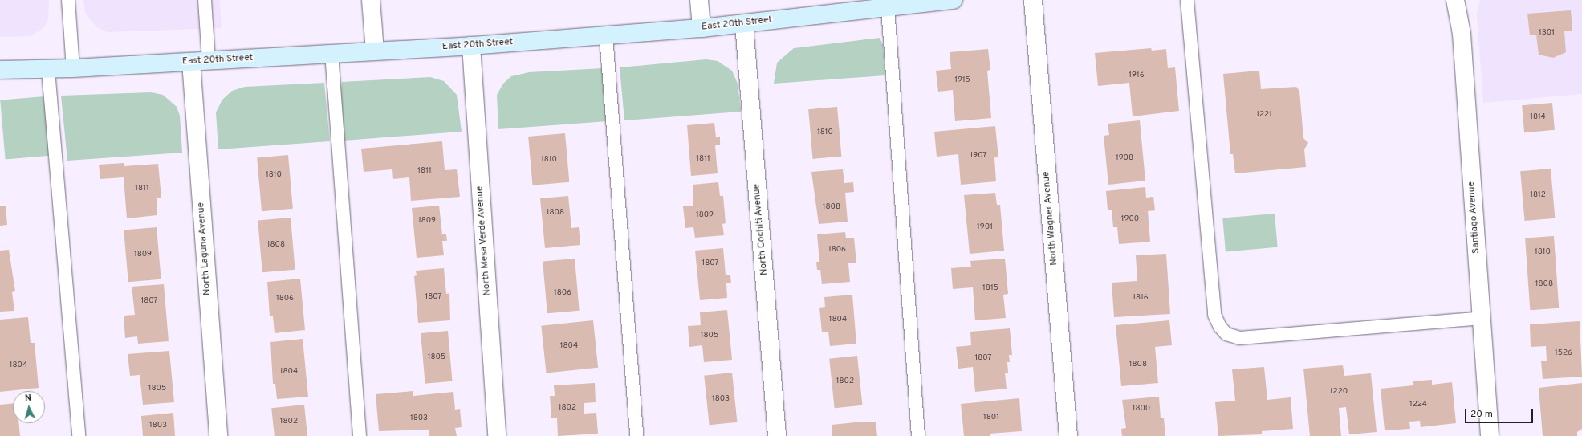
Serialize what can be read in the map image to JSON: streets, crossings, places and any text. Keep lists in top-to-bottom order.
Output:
{
  "streets": {
    "main road": ["East 20th Street"],
    "street": [
      "Santiago Avenue",
      "North Wagner Avenue",
      "North Cochiti Avenue",
      "North Mesa Verde Avenue",
      "North Laguna Avenue"
    ]
  },
  "crossings": [
    ["East 20th Street", "North Cochiti Avenue"],
    ["East 20th Street", "North Mesa Verde Avenue"],
    ["East 20th Street", "North Laguna Avenue"]
  ],
  "house_numbers": [
    "1301",
    "1916",
    "1915",
    "1221",
    "1814",
    "1810",
    "1907",
    "1908",
    "1811",
    "1810",
    "1811",
    "1810",
    "1811",
    "1812",
    "1808",
    "1808",
    "1809",
    "1900",
    "1809",
    "1901",
    "1808",
    "1806",
    "1810",
    "1809",
    "1807",
    "1808",
    "1815",
    "1806",
    "1807",
    "1816",
    "1806",
    "1807",
    "1804",
    "1805",
    "1804",
    "1526",
    "1805",
    "1807",
    "1808",
    "1804",
    "1804",
    "1802",
    "1805",
    "1220",
    "1803",
    "1224",
    "1802",
    "1800",
    "1801",
    "1803",
    "1802",
    "1803"
  ],
  "scale_bar": "20 m",
  "north": "top"
}
